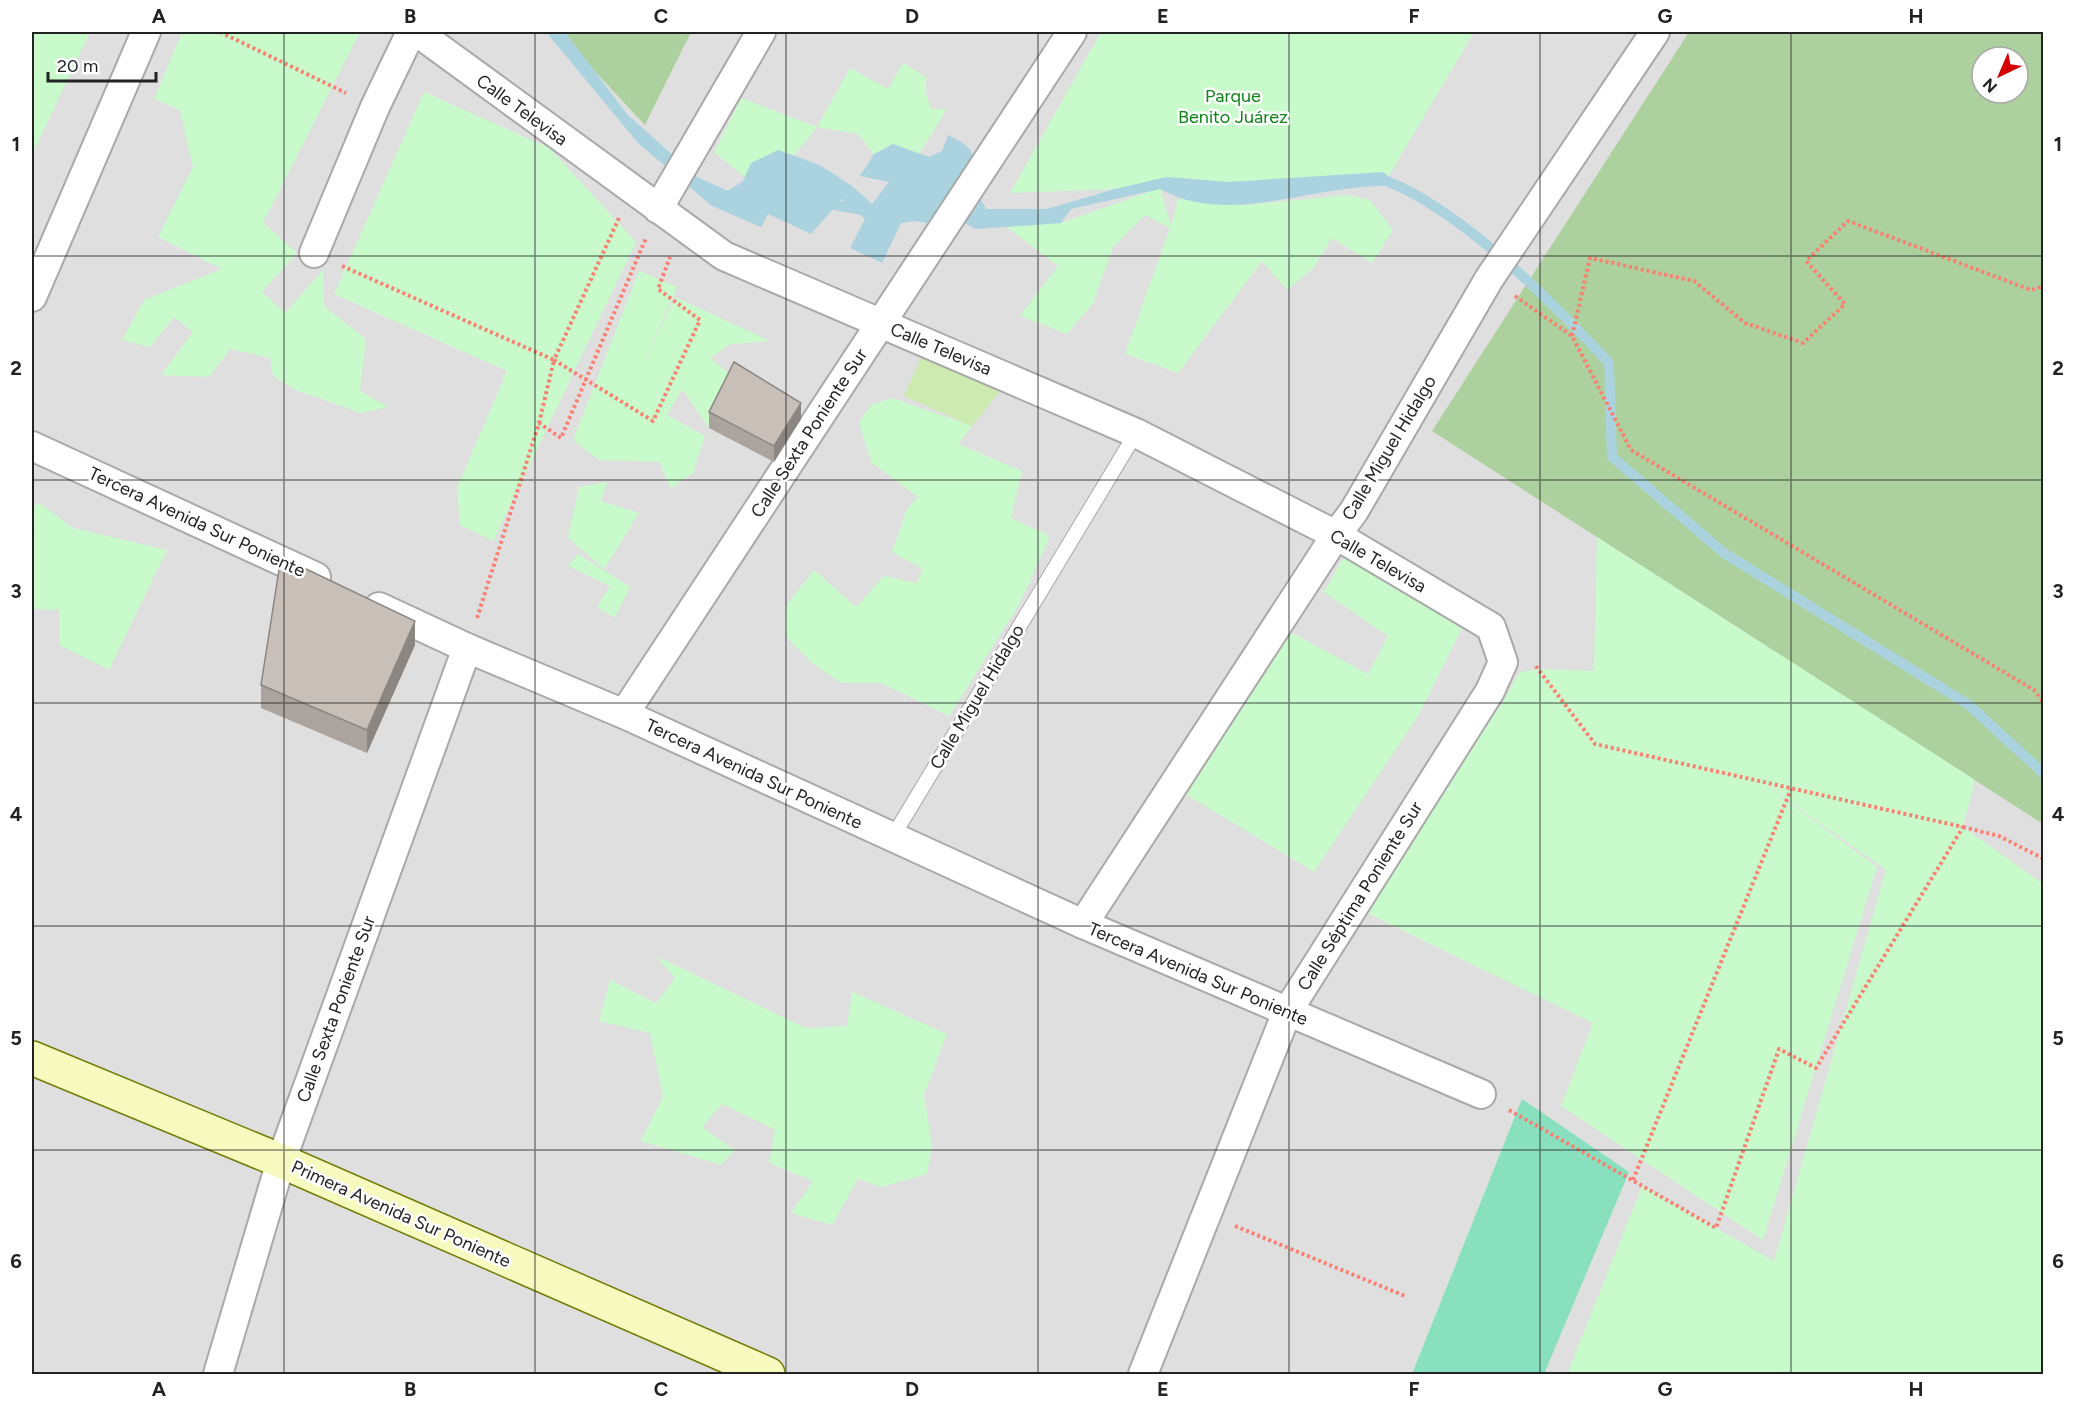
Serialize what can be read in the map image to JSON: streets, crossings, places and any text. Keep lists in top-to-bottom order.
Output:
{
  "streets": {
    "street": [
      "Calle Televisa",
      "Calle Sexta Poniente Sur",
      "Calle Miguel Hidalgo",
      "Tercera Avenida Sur Poniente",
      "Calle Séptima Poniente Sur",
      "Primera Avenida Sur Poniente"
    ]
  },
  "crossings": [
    ["Calle Televisa", "Calle Sexta Poniente Sur"],
    ["Calle Televisa", "Calle Miguel Hidalgo"],
    ["Calle Televisa", "Calle Séptima Poniente Sur"],
    ["Calle Sexta Poniente Sur", "Tercera Avenida Sur Poniente"],
    ["Calle Sexta Poniente Sur", "Primera Avenida Sur Poniente"],
    ["Calle Miguel Hidalgo", "Tercera Avenida Sur Poniente"],
    ["Tercera Avenida Sur Poniente", "Calle Séptima Poniente Sur"]
  ],
  "parks": ["Parque Benito Juárez"],
  "scale_bar": "20 m",
  "north": "bottom left",
  "grid": {
    "columns": [
      "A",
      "B",
      "C",
      "D",
      "E",
      "F",
      "G",
      "H"
    ],
    "rows": [
      "1",
      "2",
      "3",
      "4",
      "5",
      "6"
    ]
  }
}
